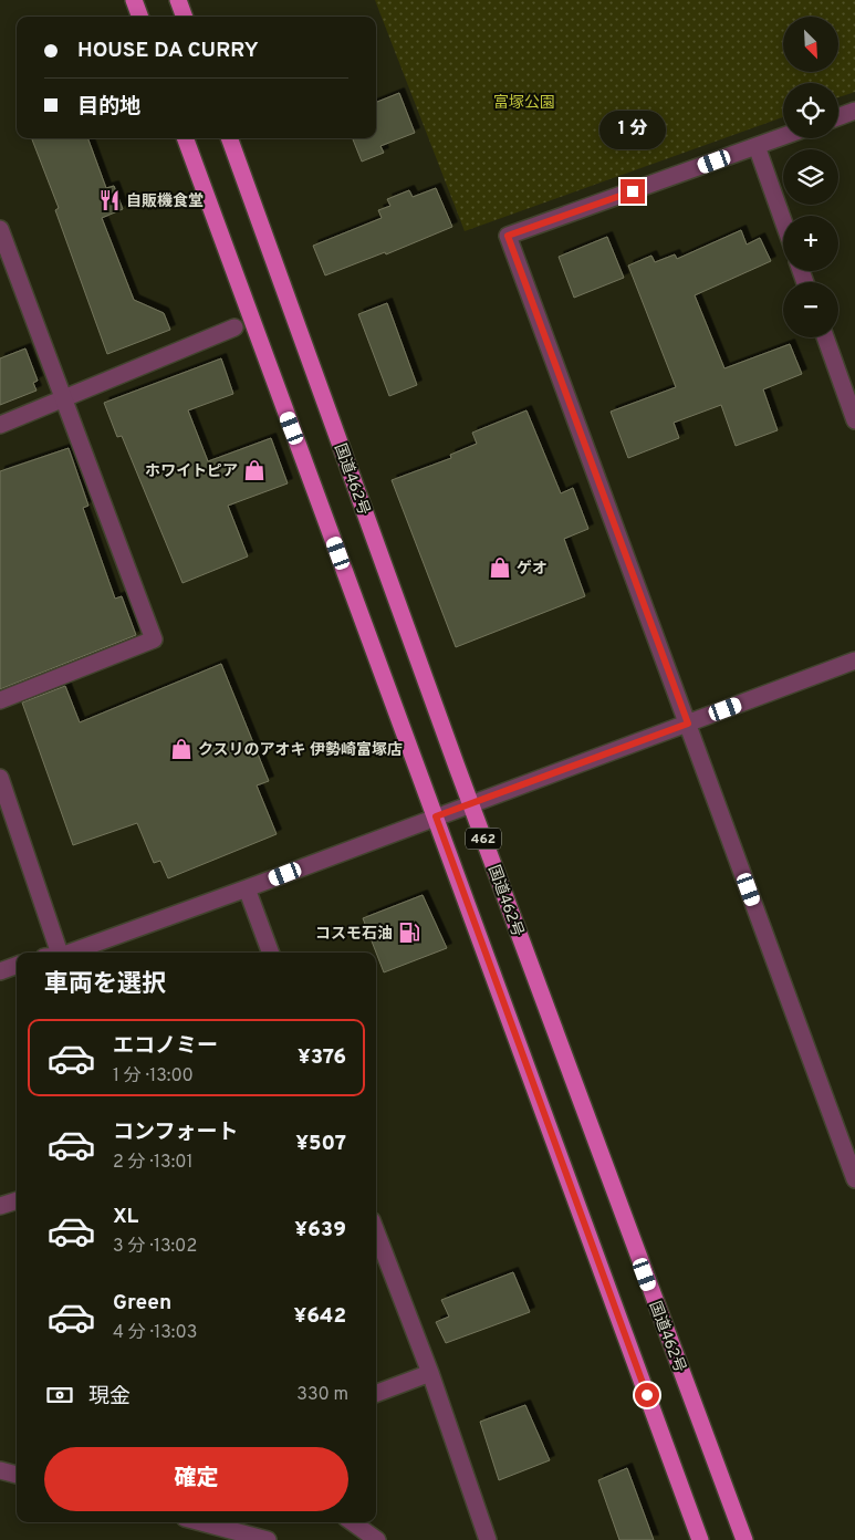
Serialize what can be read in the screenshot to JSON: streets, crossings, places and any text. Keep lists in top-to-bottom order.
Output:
{
  "streets": {
    "highway": ["国道462号", "462"]
  },
  "parks": ["富塚公園"],
  "places": {
    "restaurant": ["自販機食堂"],
    "shop": ["ホワイトピア", "ゲオ", "クスリのアオキ 伊勢崎富塚店"],
    "fuel station": ["コスモ石油"]
  },
  "north": "bottom right",
  "page": {
    "map_buttons": ["+", "−"],
    "banner": ["HOUSE DA CURRY", "目的地"],
    "bubble": "1 分",
    "heading": "車両を選択",
    "list": [
      {
        "name": "エコノミー",
        "note": "1 分 · 13:00",
        "value": "¥376"
      },
      {
        "name": "コンフォート",
        "note": "2 分 · 13:01",
        "value": "¥507"
      },
      {
        "name": "XL",
        "note": "3 分 · 13:02",
        "value": "¥639"
      },
      {
        "name": "Green",
        "note": "4 分 · 13:03",
        "value": "¥642"
      }
    ],
    "pay": ["現金", "330 m"],
    "buttons": "確定"
  }
}
